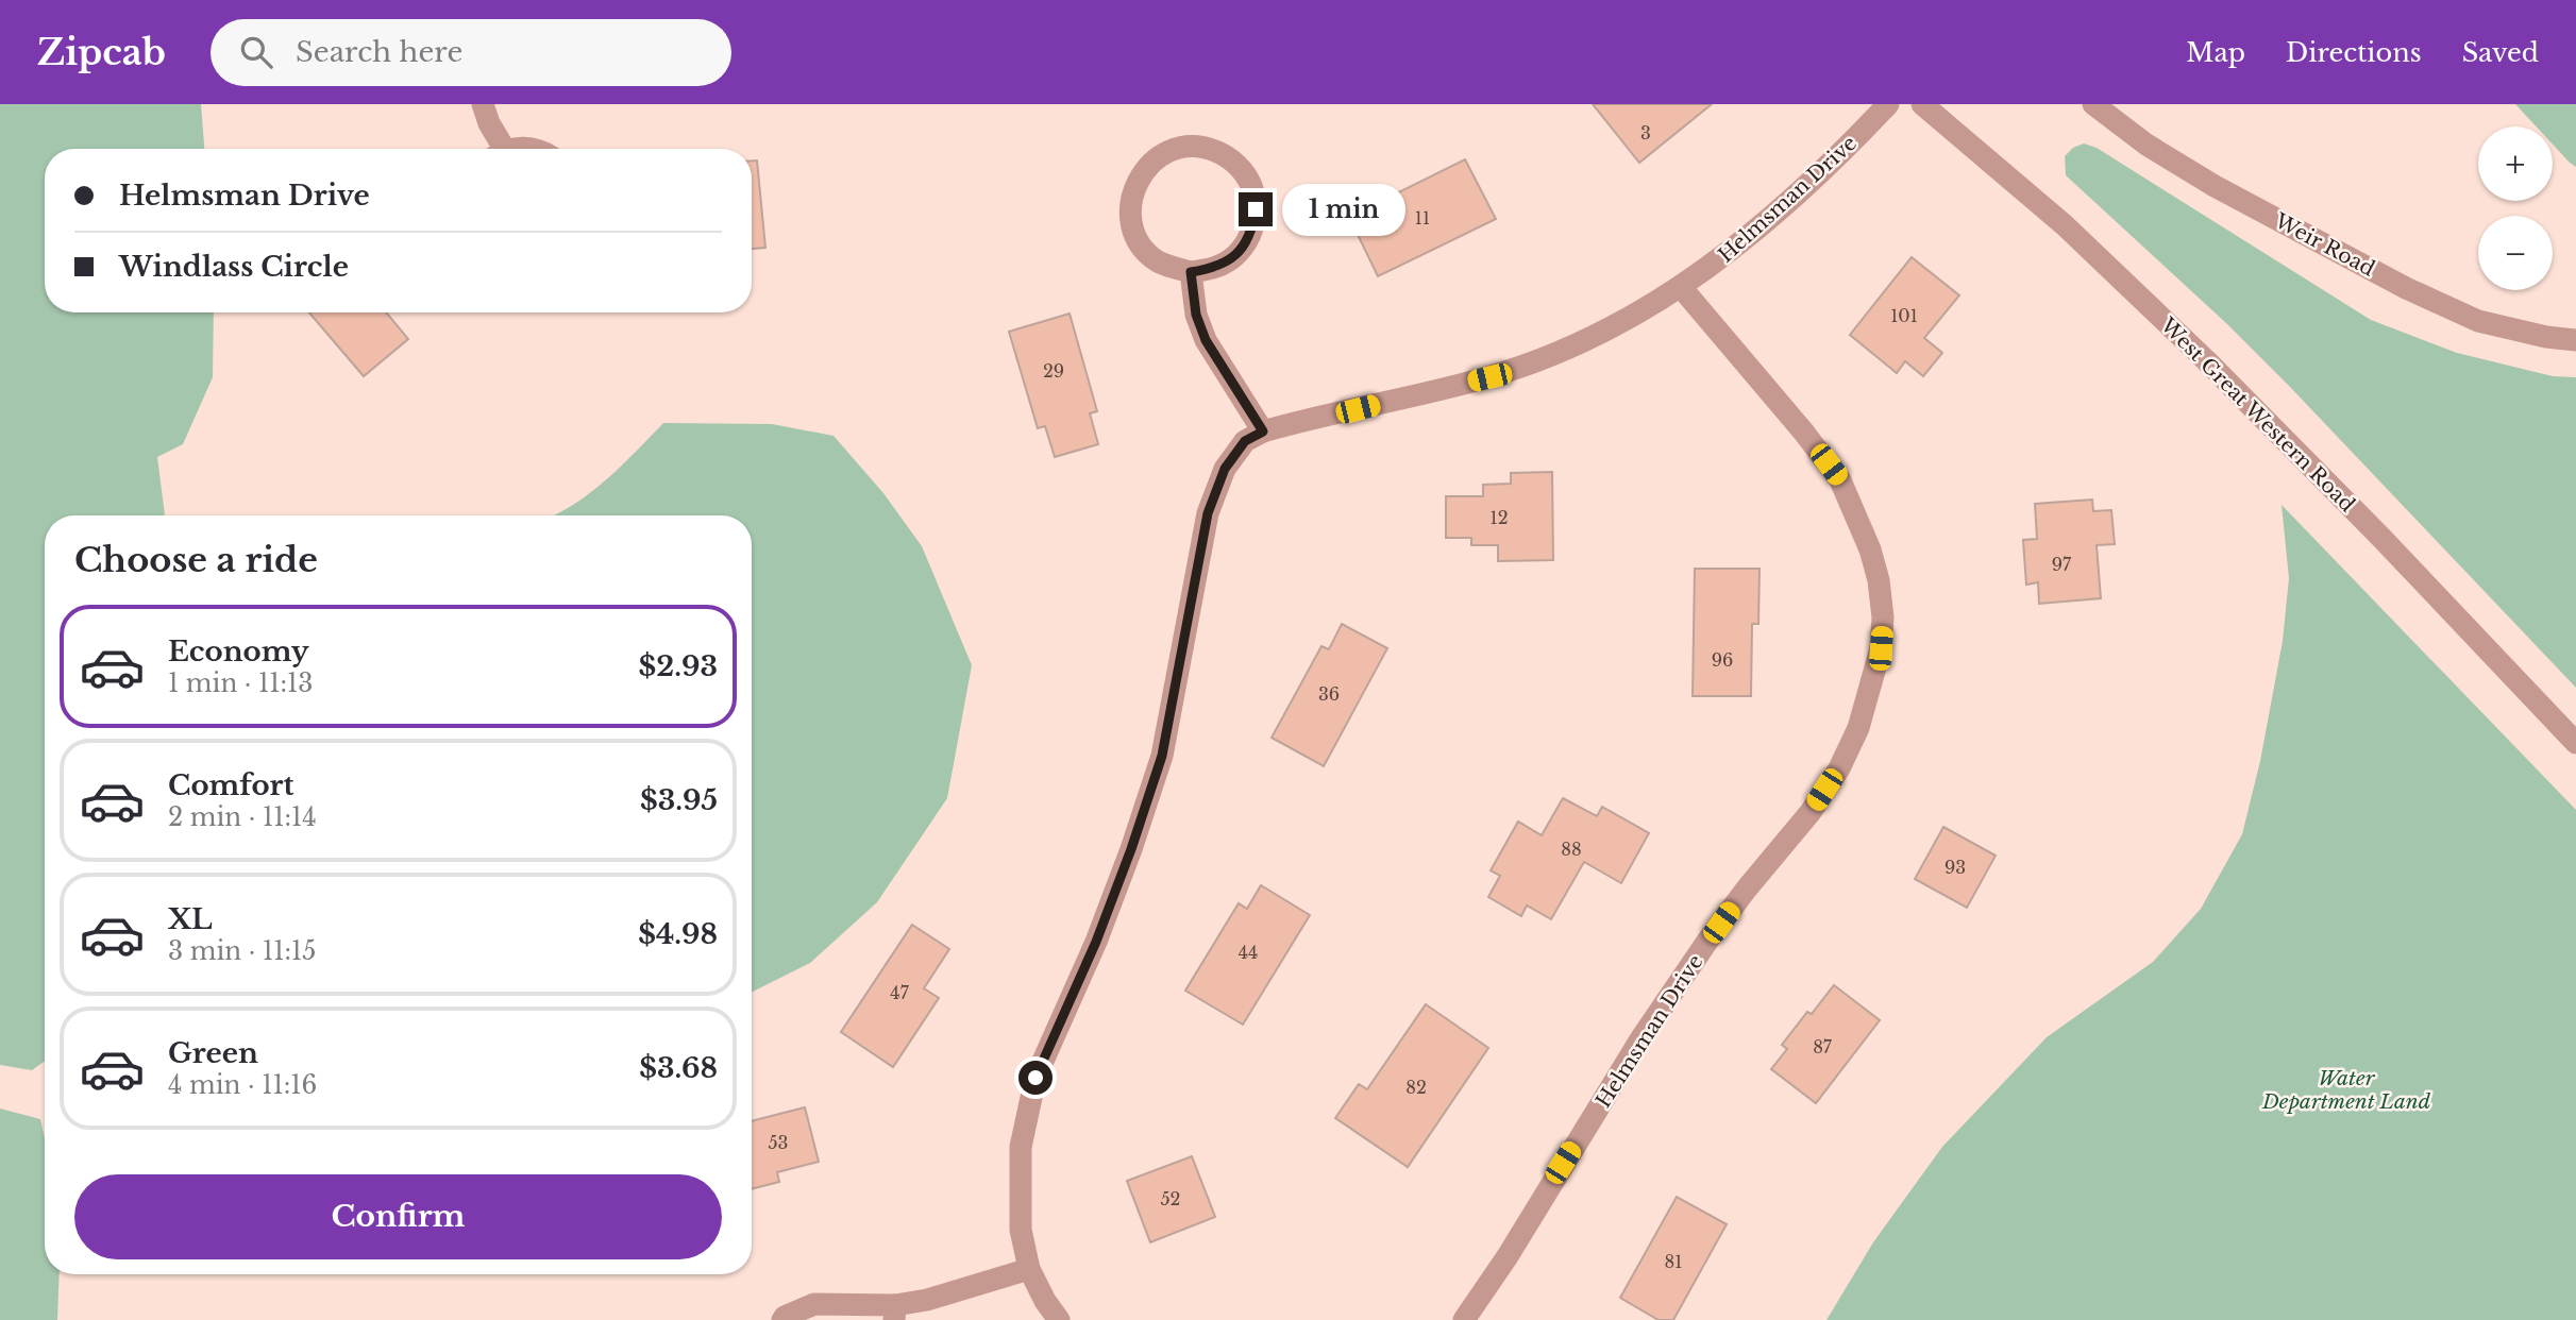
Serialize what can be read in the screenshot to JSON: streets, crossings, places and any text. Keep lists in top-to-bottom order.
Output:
{
  "streets": {
    "street": ["Helmsman Drive", "Weir Road", "West Great Western Road"]
  },
  "parks": ["Water Department Land"],
  "house_numbers": [
    "3",
    "11",
    "101",
    "29",
    "12",
    "97",
    "96",
    "36",
    "88",
    "93",
    "44",
    "47",
    "87",
    "82",
    "53",
    "52",
    "81"
  ],
  "page": {
    "header": "Zipcab",
    "search": "Search here",
    "nav": ["Map", "Directions", "Saved"],
    "map_buttons": ["+", "−"],
    "banner": ["Helmsman Drive", "Windlass Circle"],
    "bubble": "1 min",
    "heading": "Choose a ride",
    "list": [
      {
        "name": "Economy",
        "note": "1 min · 11:13",
        "value": "$2.93"
      },
      {
        "name": "Comfort",
        "note": "2 min · 11:14",
        "value": "$3.95"
      },
      {
        "name": "XL",
        "note": "3 min · 11:15",
        "value": "$4.98"
      },
      {
        "name": "Green",
        "note": "4 min · 11:16",
        "value": "$3.68"
      }
    ],
    "buttons": "Confirm"
  }
}
